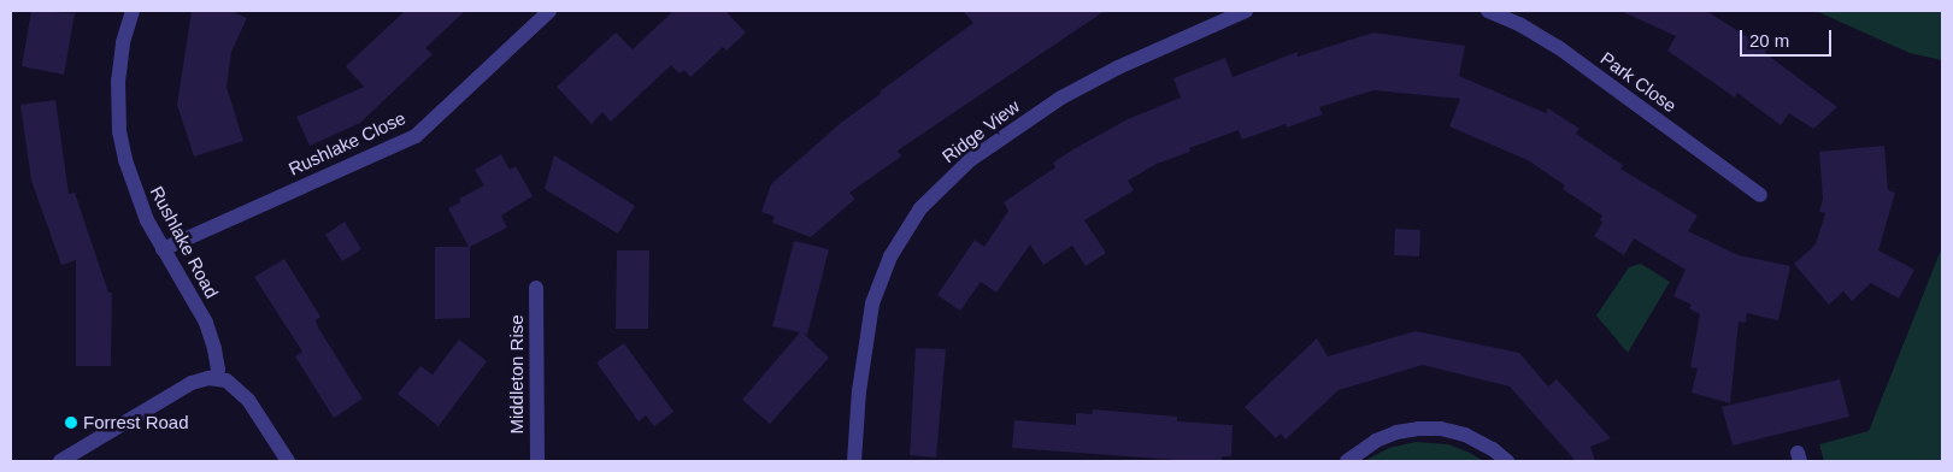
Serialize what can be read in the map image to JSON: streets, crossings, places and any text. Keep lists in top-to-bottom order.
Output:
{
  "streets": {
    "street": [
      "Park Close",
      "Ridge View",
      "Rushlake Close",
      "Rushlake Road",
      "Middleton Rise"
    ]
  },
  "crossings": [
    ["Rushlake Close", "Rushlake Road"]
  ],
  "places": ["Forrest Road"],
  "scale_bar": "20 m"
}
